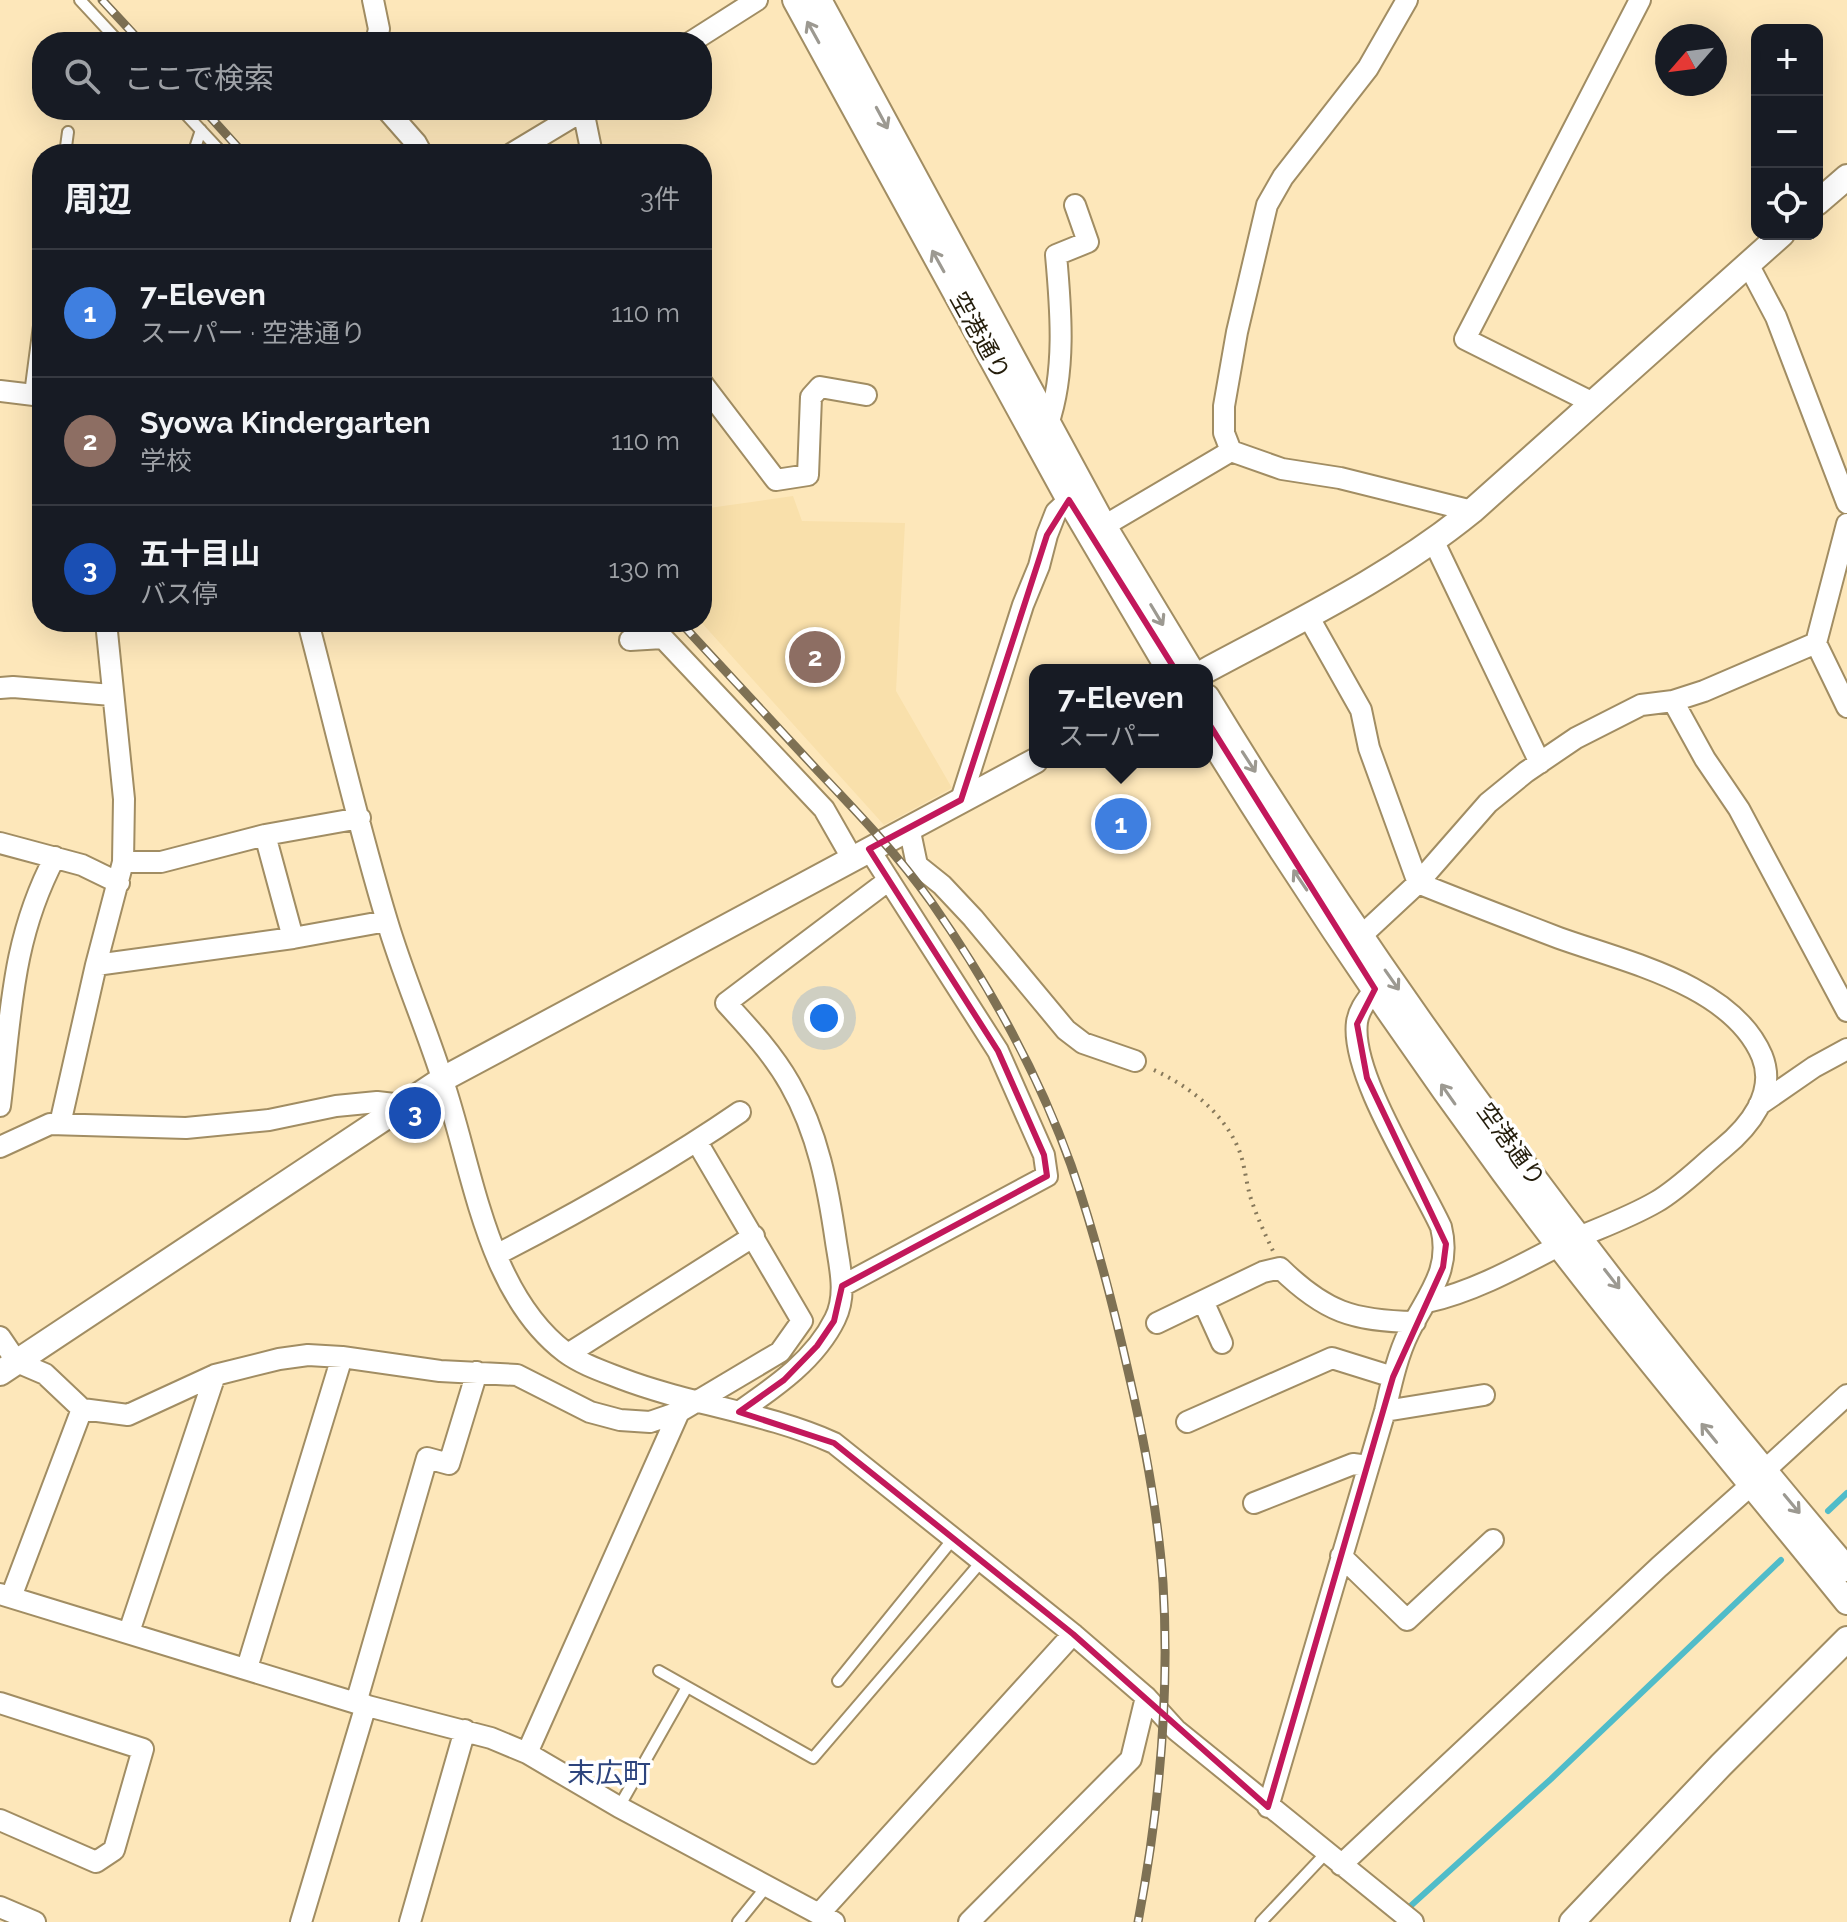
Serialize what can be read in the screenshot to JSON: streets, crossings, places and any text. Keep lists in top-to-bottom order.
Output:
{
  "streets": {
    "street": ["空港通り"]
  },
  "districts": ["末広町"],
  "north": "bottom left",
  "page": {
    "map_buttons": ["+", "−"],
    "search": "ここで検索",
    "heading": ["周辺", "3件"],
    "list": [
      {
        "mark": "1",
        "name": "7-Eleven",
        "note": "スーパー · 空港通り",
        "value": "110 m"
      },
      {
        "mark": "2",
        "name": "Syowa Kindergarten",
        "note": "学校",
        "value": "110 m"
      },
      {
        "mark": "3",
        "name": "五十目山",
        "note": "バス停",
        "value": "130 m"
      }
    ],
    "pins": ["2", "1", "3"],
    "popup": ["7-Eleven", "スーパー"]
  }
}
